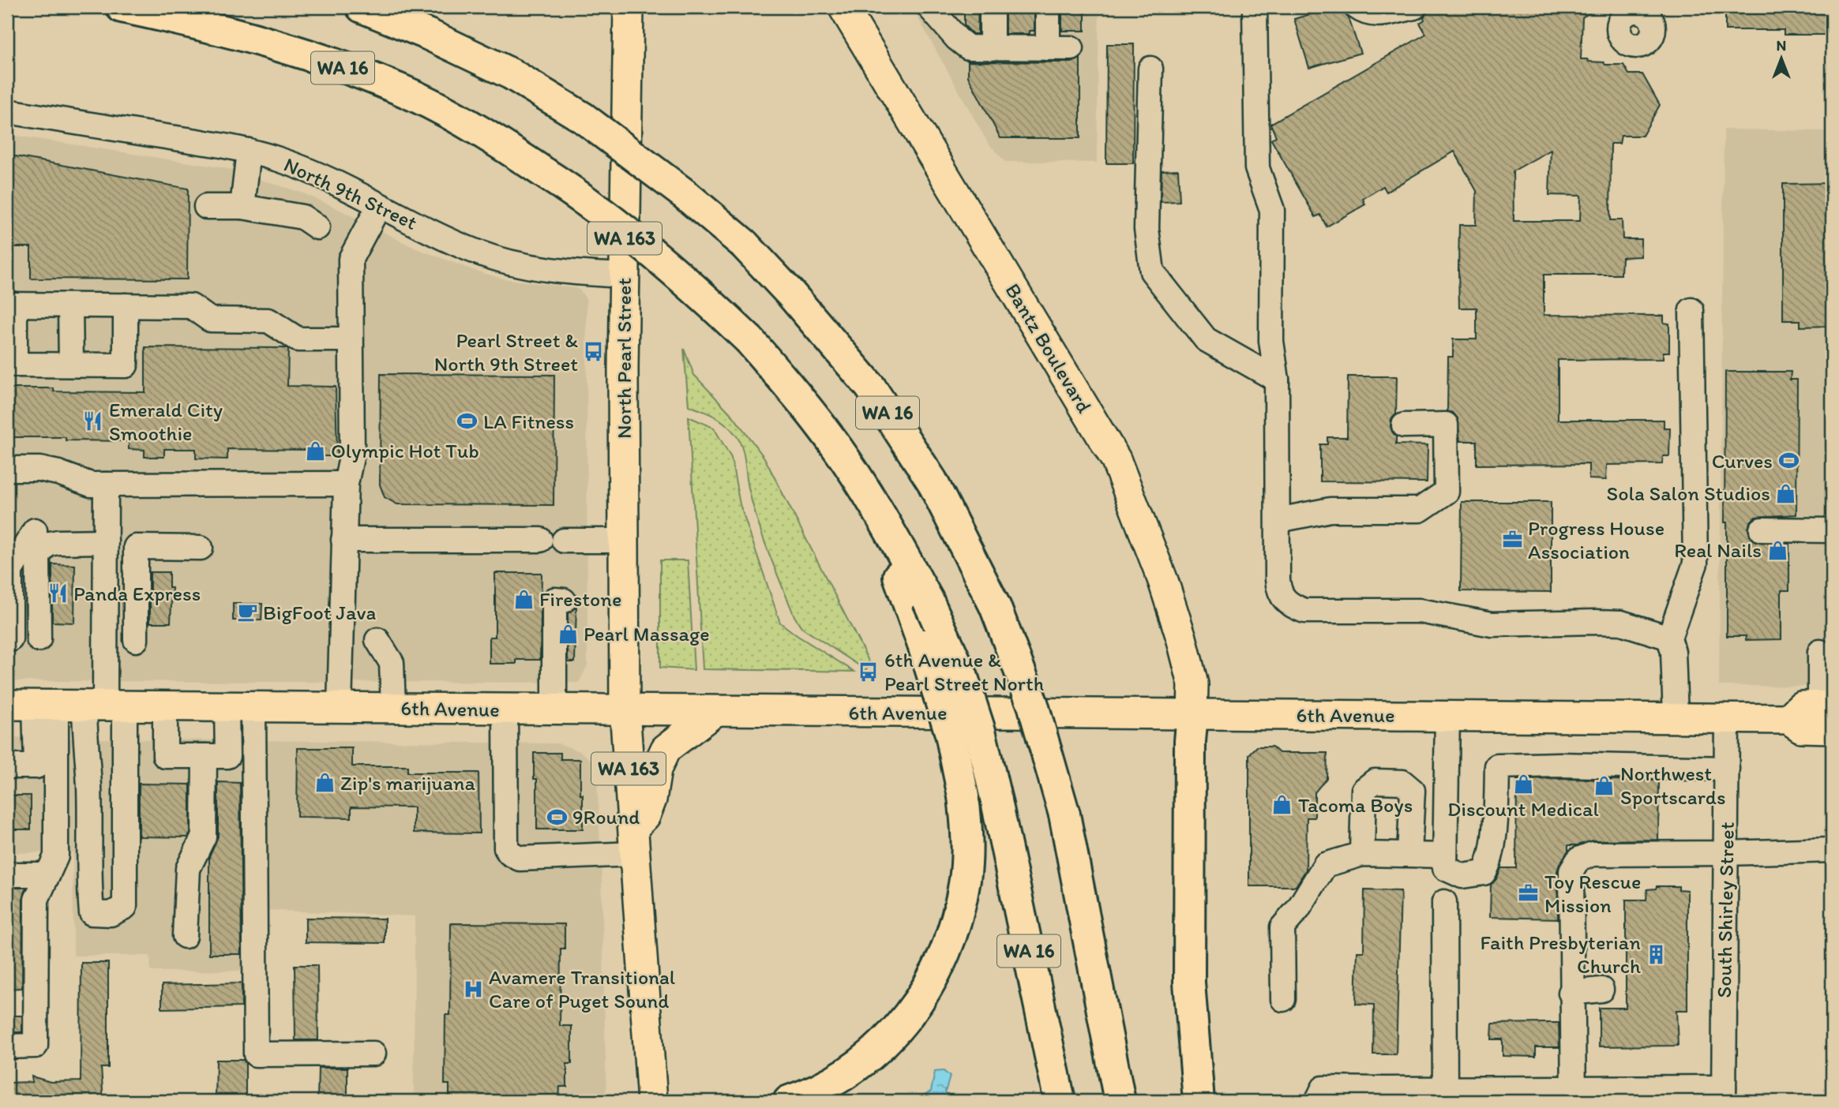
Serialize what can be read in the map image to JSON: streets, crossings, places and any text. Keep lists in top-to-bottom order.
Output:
{
  "streets": {
    "highway": ["WA 16"],
    "main road": [
      "WA 163",
      "Bantz Boulevard",
      "North Pearl Street",
      "6th Avenue"
    ],
    "street": ["North 9th Street", "South Shirley Street"]
  },
  "crossings": [
    ["North 9th Street", "North Pearl Street"],
    ["WA 163", "North Pearl Street"],
    ["WA 163", "6th Avenue"],
    ["Bantz Boulevard", "6th Avenue"],
    ["North Pearl Street", "6th Avenue"],
    ["6th Avenue", "South Shirley Street"]
  ],
  "places": {
    "bus stop": ["Pearl Street & North 9th Street", "6th Avenue & Pearl Street North"],
    "restaurant": ["Emerald City Smoothie", "Panda Express"],
    "sports": ["LA Fitness", "Curves", "9Round"],
    "shop": [
      "Olympic Hot Tub",
      "Sola Salon Studios",
      "Real Nails",
      "Firestone",
      "Pearl Massage",
      "Zip's marijuana",
      "Discount Medical",
      "Northwest Sportscards",
      "Tacoma Boys"
    ],
    "office": ["Progress House Association", "Toy Rescue Mission"],
    "cafe": ["BigFoot Java"],
    "building": ["Faith Presbyterian Church"],
    "hospital": ["Avamere Transitional Care of Puget Sound"]
  },
  "north": "top"
}
